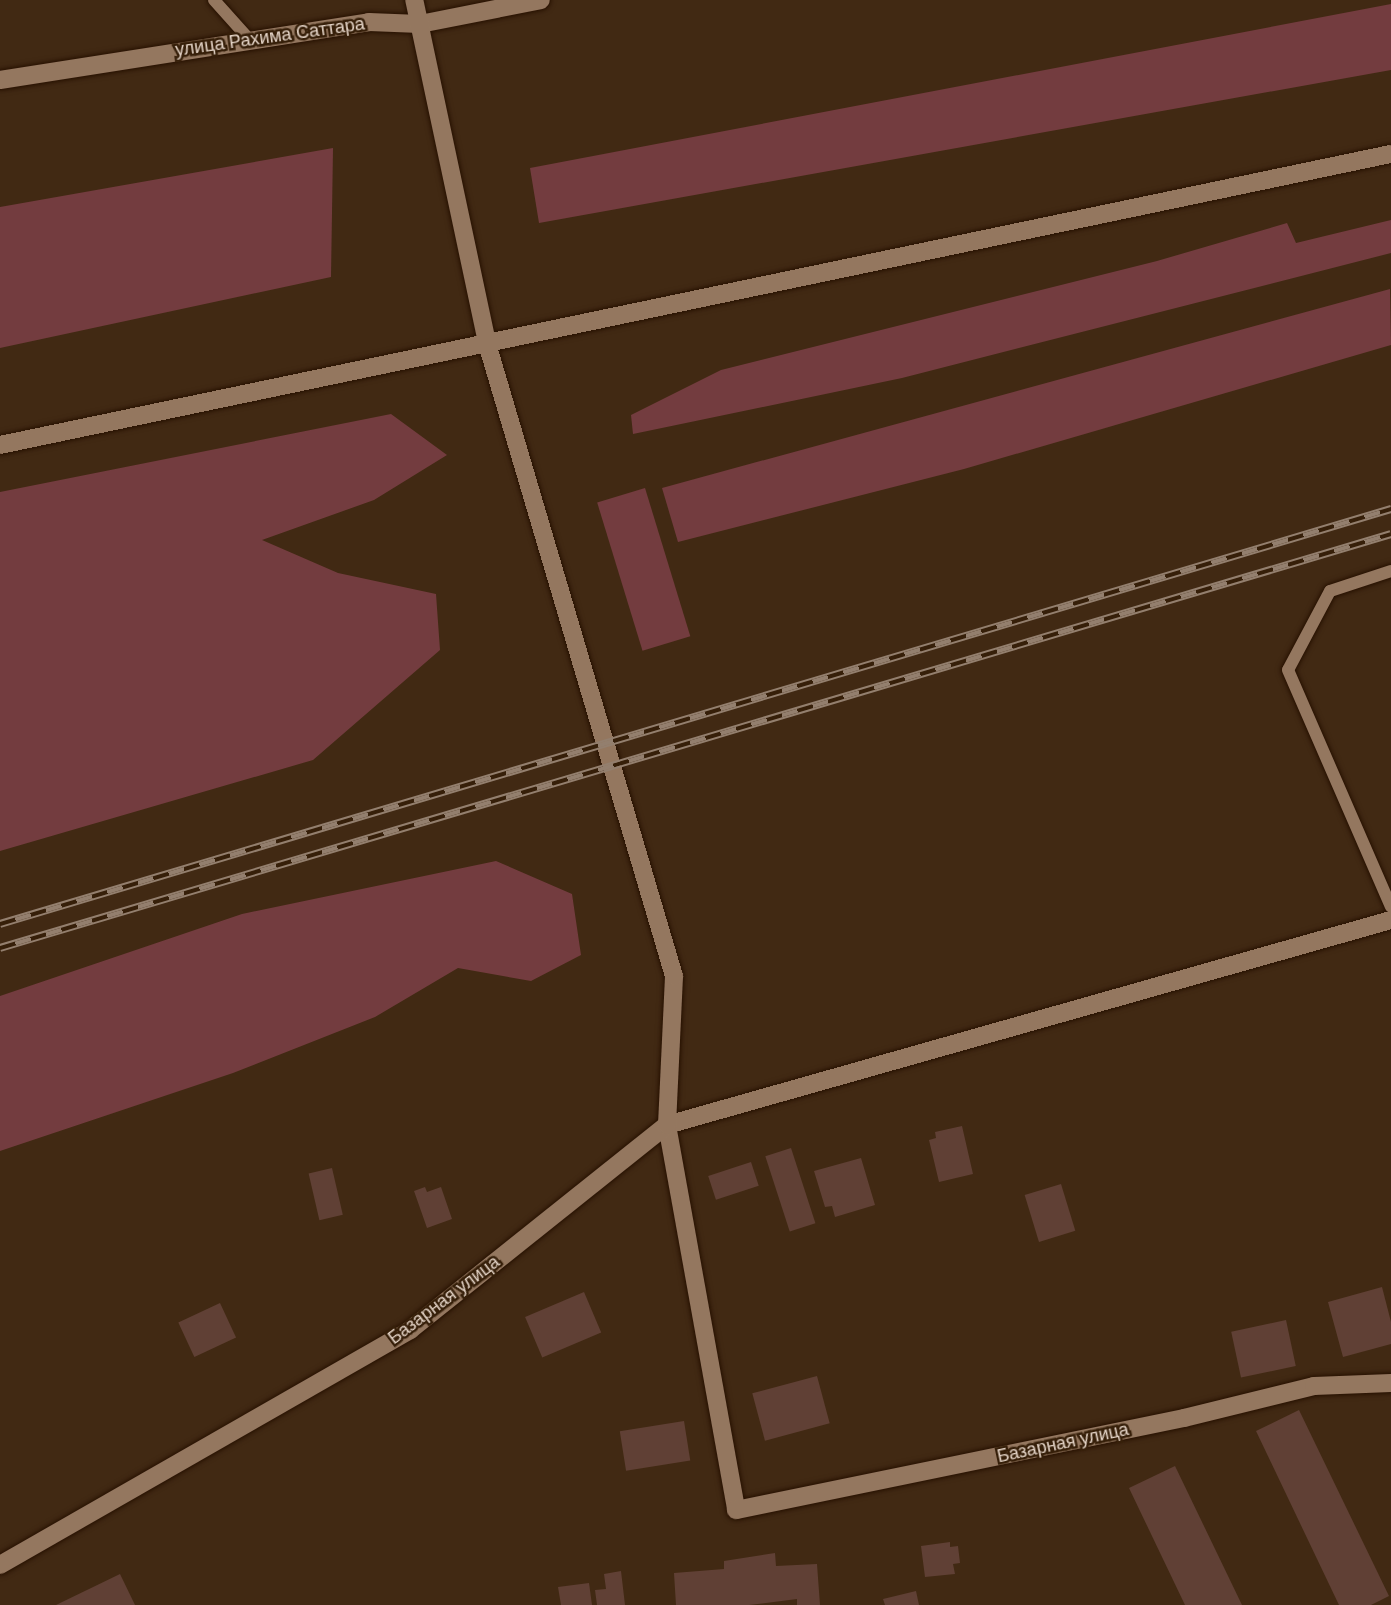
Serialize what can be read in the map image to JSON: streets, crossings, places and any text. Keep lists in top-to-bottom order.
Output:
{
  "streets": {
    "street": ["улица Рахима Саттара", "Базарная улица"]
  }
}
